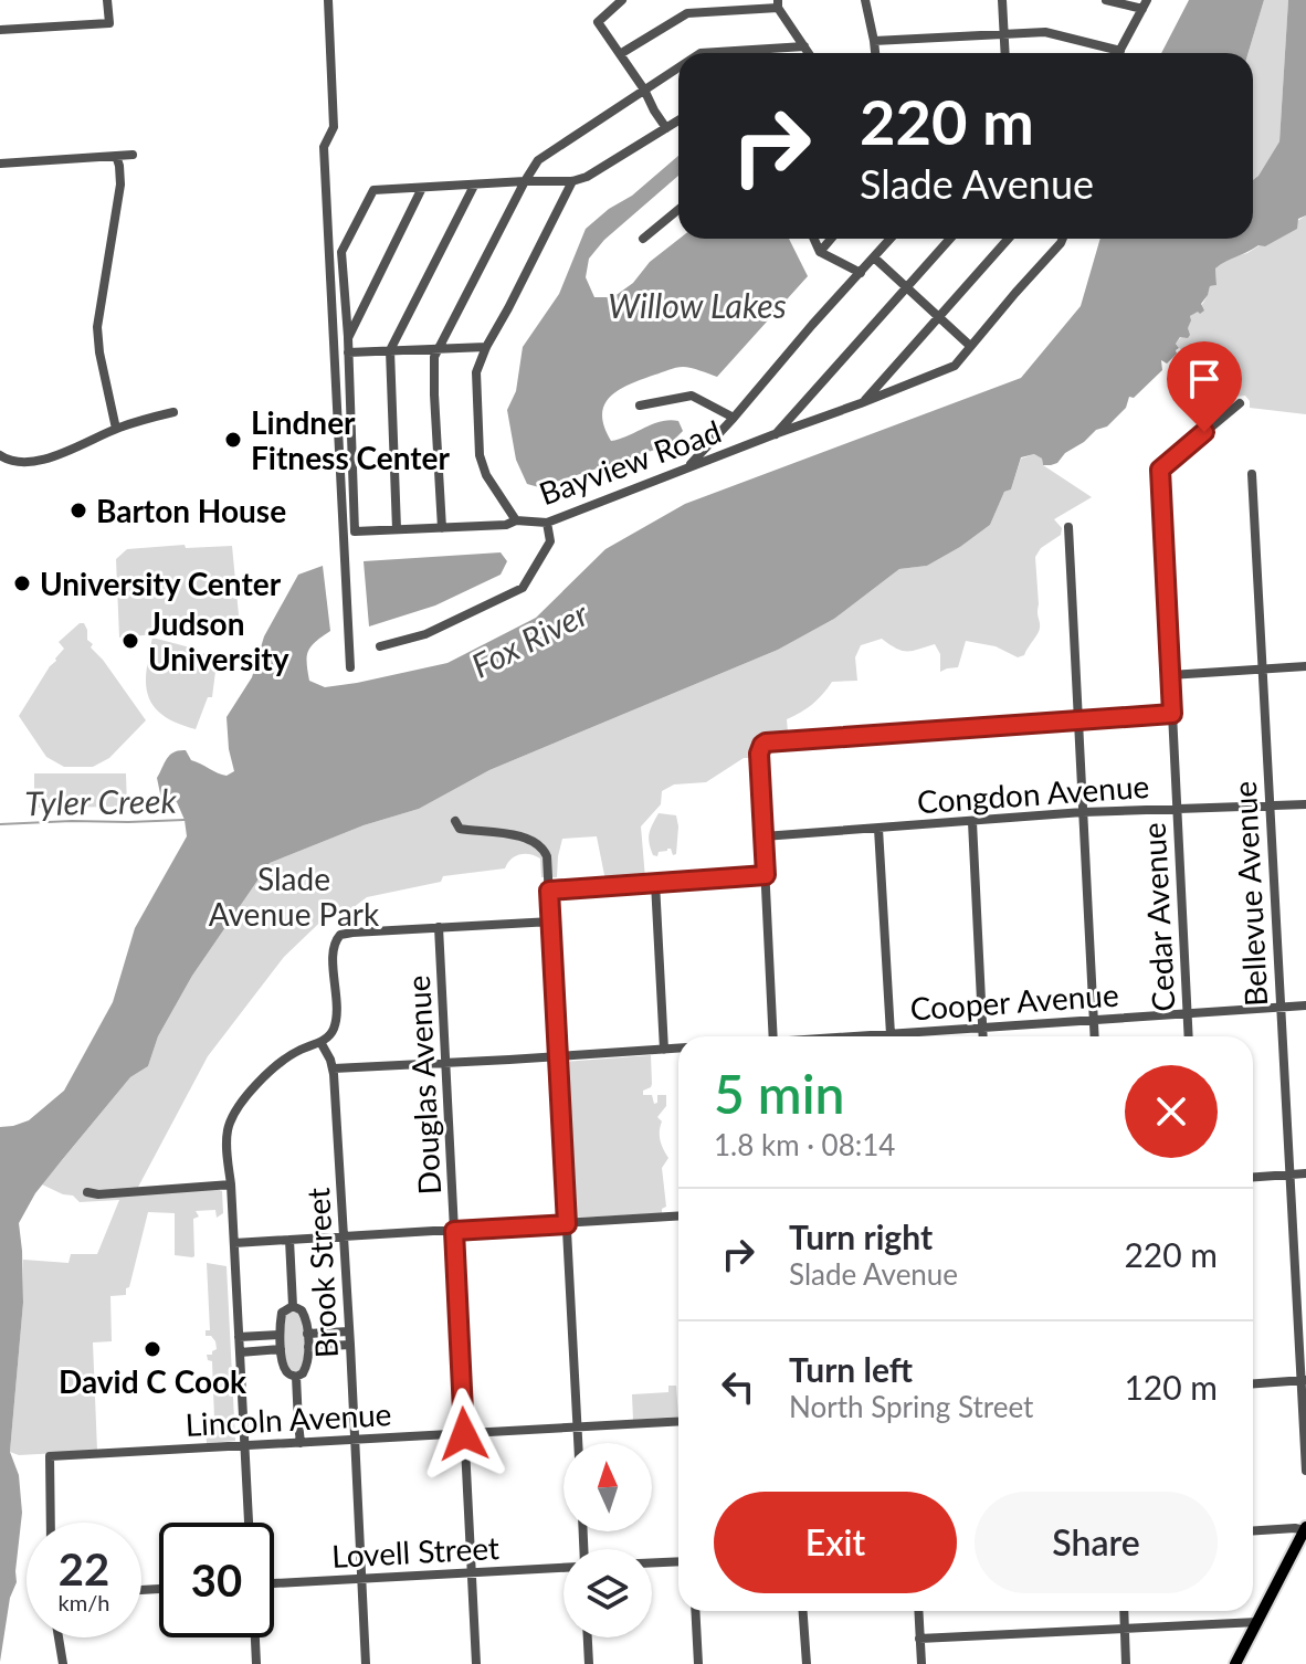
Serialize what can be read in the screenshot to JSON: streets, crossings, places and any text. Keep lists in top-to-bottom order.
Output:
{
  "streets": {
    "street": [
      "Bayview Road",
      "Congdon Avenue",
      "Bellevue Avenue",
      "Cedar Avenue",
      "Cooper Avenue",
      "Douglas Avenue",
      "Brook Street",
      "Lincoln Avenue",
      "Lovell Street"
    ]
  },
  "crossings": [
    ["Congdon Avenue", "Bellevue Avenue"],
    ["Congdon Avenue", "Cedar Avenue"],
    ["Bellevue Avenue", "Cooper Avenue"],
    ["Cedar Avenue", "Cooper Avenue"],
    ["Douglas Avenue", "Lincoln Avenue"],
    ["Douglas Avenue", "Lovell Street"],
    ["Brook Street", "Lincoln Avenue"],
    ["Brook Street", "Lovell Street"]
  ],
  "water": ["Willow Lakes", "Fox River", "Tyler Creek"],
  "parks": ["Slade Avenue Park"],
  "places": [
    "Lindner Fitness Center",
    "Barton House",
    "University Center",
    "Judson University",
    "David C Cook"
  ],
  "north": "top",
  "page": {
    "turn": ["220 m", "Slade Avenue"],
    "heading": ["5 min", "1.8 km · 08:14"],
    "list": [
      {
        "name": "Turn right",
        "note": "Slade Avenue",
        "value": "220 m"
      },
      {
        "name": "Turn left",
        "note": "North Spring Street",
        "value": "120 m"
      }
    ],
    "buttons": ["Exit", "Share"],
    "speed": "22 km/h",
    "limit": "30"
  }
}
